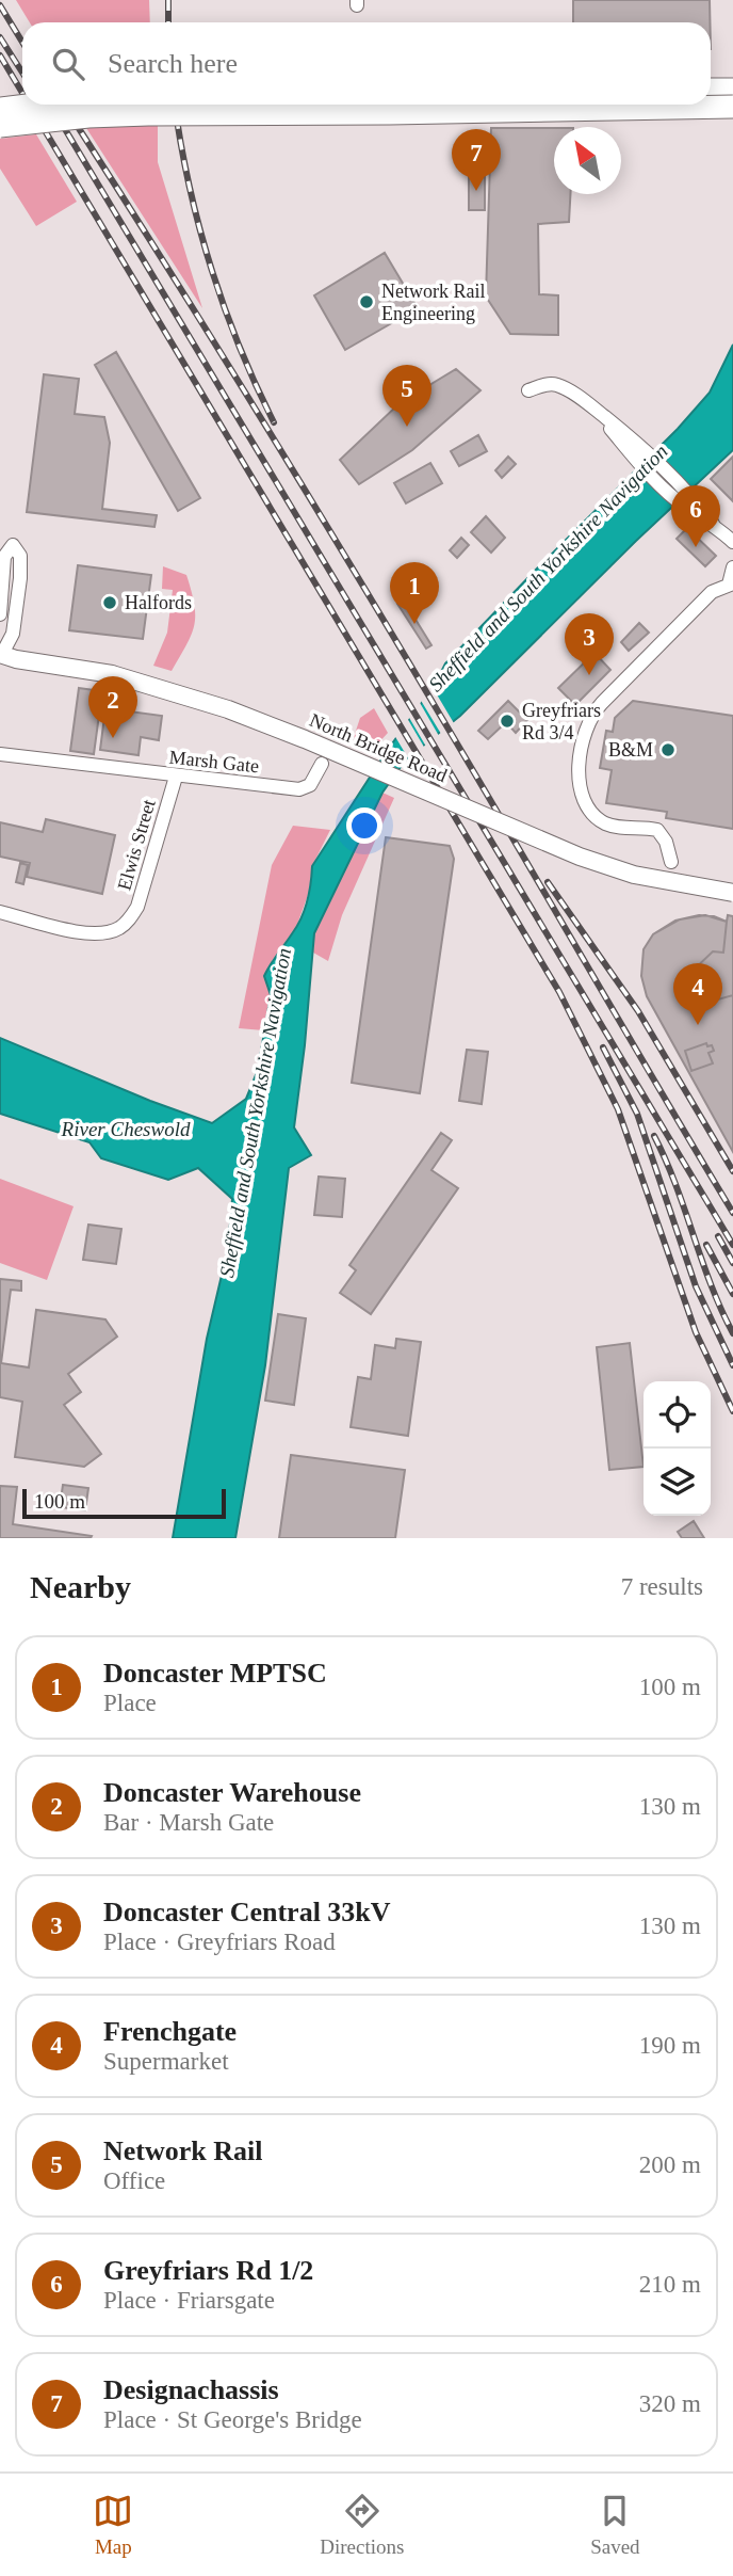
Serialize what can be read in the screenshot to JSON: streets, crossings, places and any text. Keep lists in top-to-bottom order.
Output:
{
  "streets": {
    "street": ["North Bridge Road", "Marsh Gate", "Elwis Street"]
  },
  "crossings": [
    ["Marsh Gate", "Elwis Street"]
  ],
  "water": ["Sheffield and South Yorkshire Navigation", "River Cheswold"],
  "places": [
    "Network Rail Engineering",
    "Halfords",
    "Greyfriars Rd 3/4",
    "B&M"
  ],
  "scale_bar": "100 m",
  "north": "top left",
  "page": {
    "search": "Search here",
    "pins": [
      "7",
      "5",
      "6",
      "1",
      "3",
      "2",
      "4"
    ],
    "scale": "100 m",
    "heading": ["Nearby", "7 results"],
    "list": [
      {
        "mark": "1",
        "name": "Doncaster MPTSC",
        "note": "Place",
        "value": "100 m"
      },
      {
        "mark": "2",
        "name": "Doncaster Warehouse",
        "note": "Bar · Marsh Gate",
        "value": "130 m"
      },
      {
        "mark": "3",
        "name": "Doncaster Central 33kV",
        "note": "Place · Greyfriars Road",
        "value": "130 m"
      },
      {
        "mark": "4",
        "name": "Frenchgate",
        "note": "Supermarket",
        "value": "190 m"
      },
      {
        "mark": "5",
        "name": "Network Rail",
        "note": "Office",
        "value": "200 m"
      },
      {
        "mark": "6",
        "name": "Greyfriars Rd 1/2",
        "note": "Place · Friarsgate",
        "value": "210 m"
      },
      {
        "mark": "7",
        "name": "Designachassis",
        "note": "Place · St George's Bridge",
        "value": "320 m"
      }
    ],
    "nav": ["Map", "Directions", "Saved"]
  }
}
